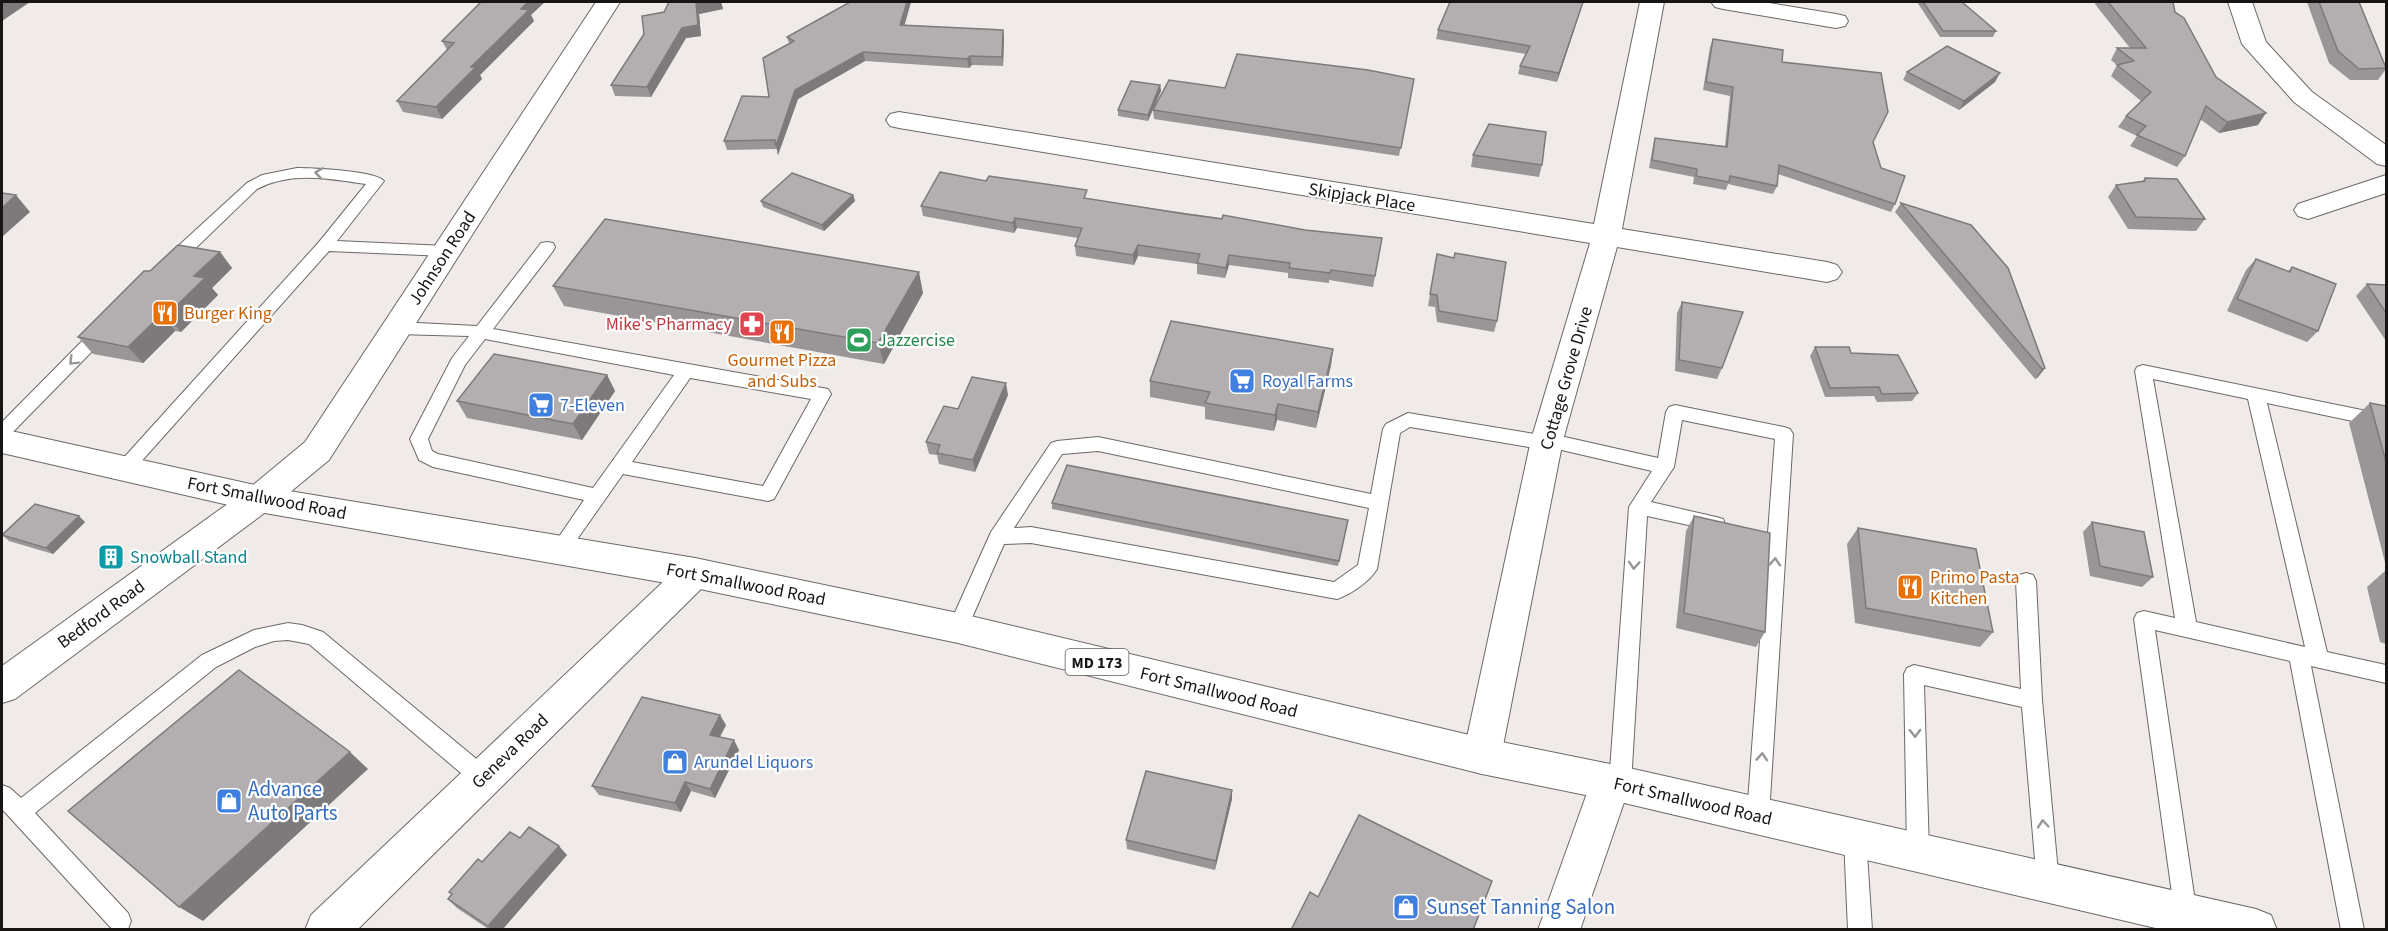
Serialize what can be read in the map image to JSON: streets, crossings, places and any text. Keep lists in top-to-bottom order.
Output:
{
  "streets": {
    "street": [
      "Skipjack Place",
      "Johnson Road",
      "Cottage Grove Drive",
      "Fort Smallwood Road",
      "Bedford Road",
      "MD 173",
      "Geneva Road"
    ]
  },
  "crossings": [
    ["Skipjack Place", "Cottage Grove Drive"],
    ["Johnson Road", "Fort Smallwood Road"],
    ["Johnson Road", "Bedford Road"],
    ["Cottage Grove Drive", "Fort Smallwood Road"],
    ["Fort Smallwood Road", "Bedford Road"],
    ["Fort Smallwood Road", "Geneva Road"]
  ],
  "places": {
    "restaurant": ["Burger King", "Gourmet Pizza and Subs", "Primo Pasta Kitchen"],
    "pharmacy": ["Mike's Pharmacy"],
    "sports": ["Jazzercise"],
    "supermarket": ["Royal Farms", "7-Eleven"],
    "building": ["Snowball Stand"],
    "shop": ["Arundel Liquors", "Advance Auto Parts", "Sunset Tanning Salon"]
  }
}
